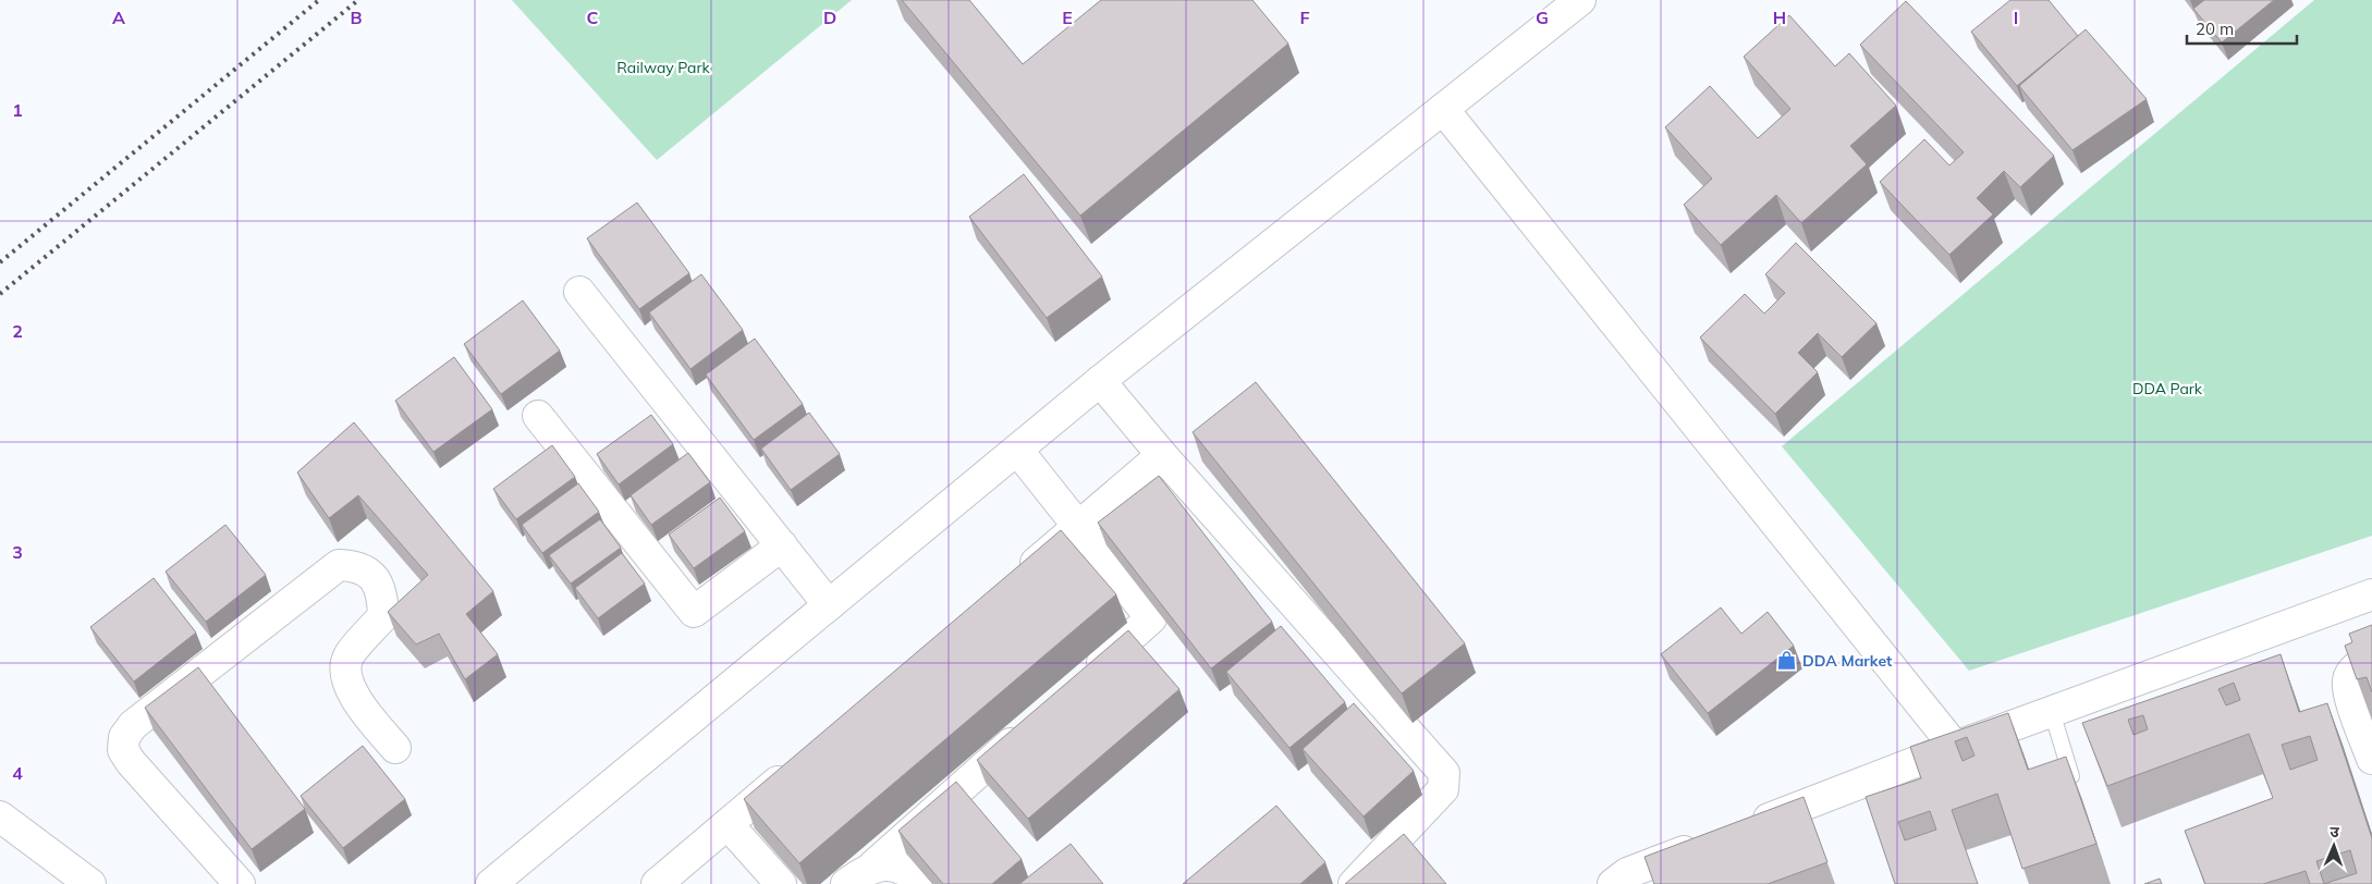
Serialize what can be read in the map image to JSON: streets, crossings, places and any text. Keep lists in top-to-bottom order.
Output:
{
  "parks": ["Railway Park", "DDA Park"],
  "places": {
    "shop": ["DDA Market"]
  },
  "scale_bar": "20 m",
  "north": "top",
  "grid": {
    "columns": [
      "A",
      "B",
      "C",
      "D",
      "E",
      "F",
      "G",
      "H",
      "I"
    ],
    "rows": [
      "1",
      "2",
      "3",
      "4"
    ]
  }
}
